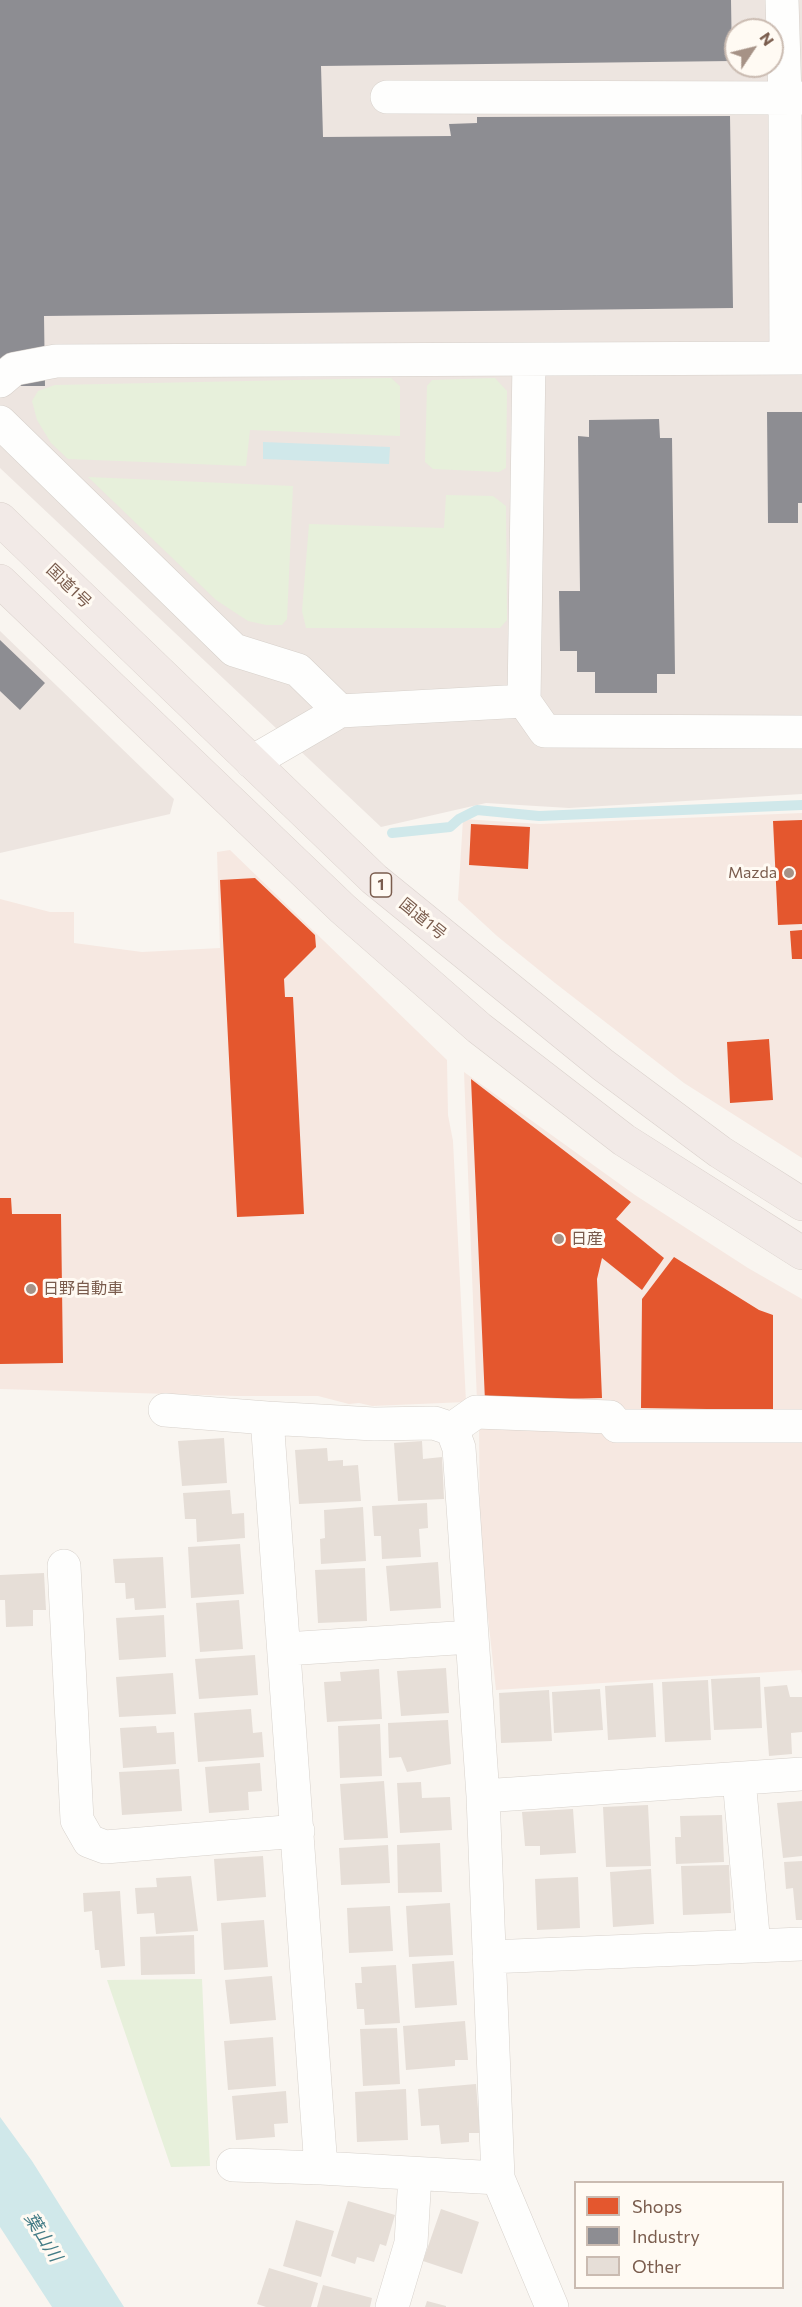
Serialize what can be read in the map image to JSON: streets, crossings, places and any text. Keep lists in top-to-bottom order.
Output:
{
  "streets": {
    "highway": ["国道1号", "1"]
  },
  "water": ["葉山川"],
  "places": ["Mazda", "日産", "日野自動車"],
  "legend": ["Shops", "Industry", "Other"],
  "north": "top right"
}
